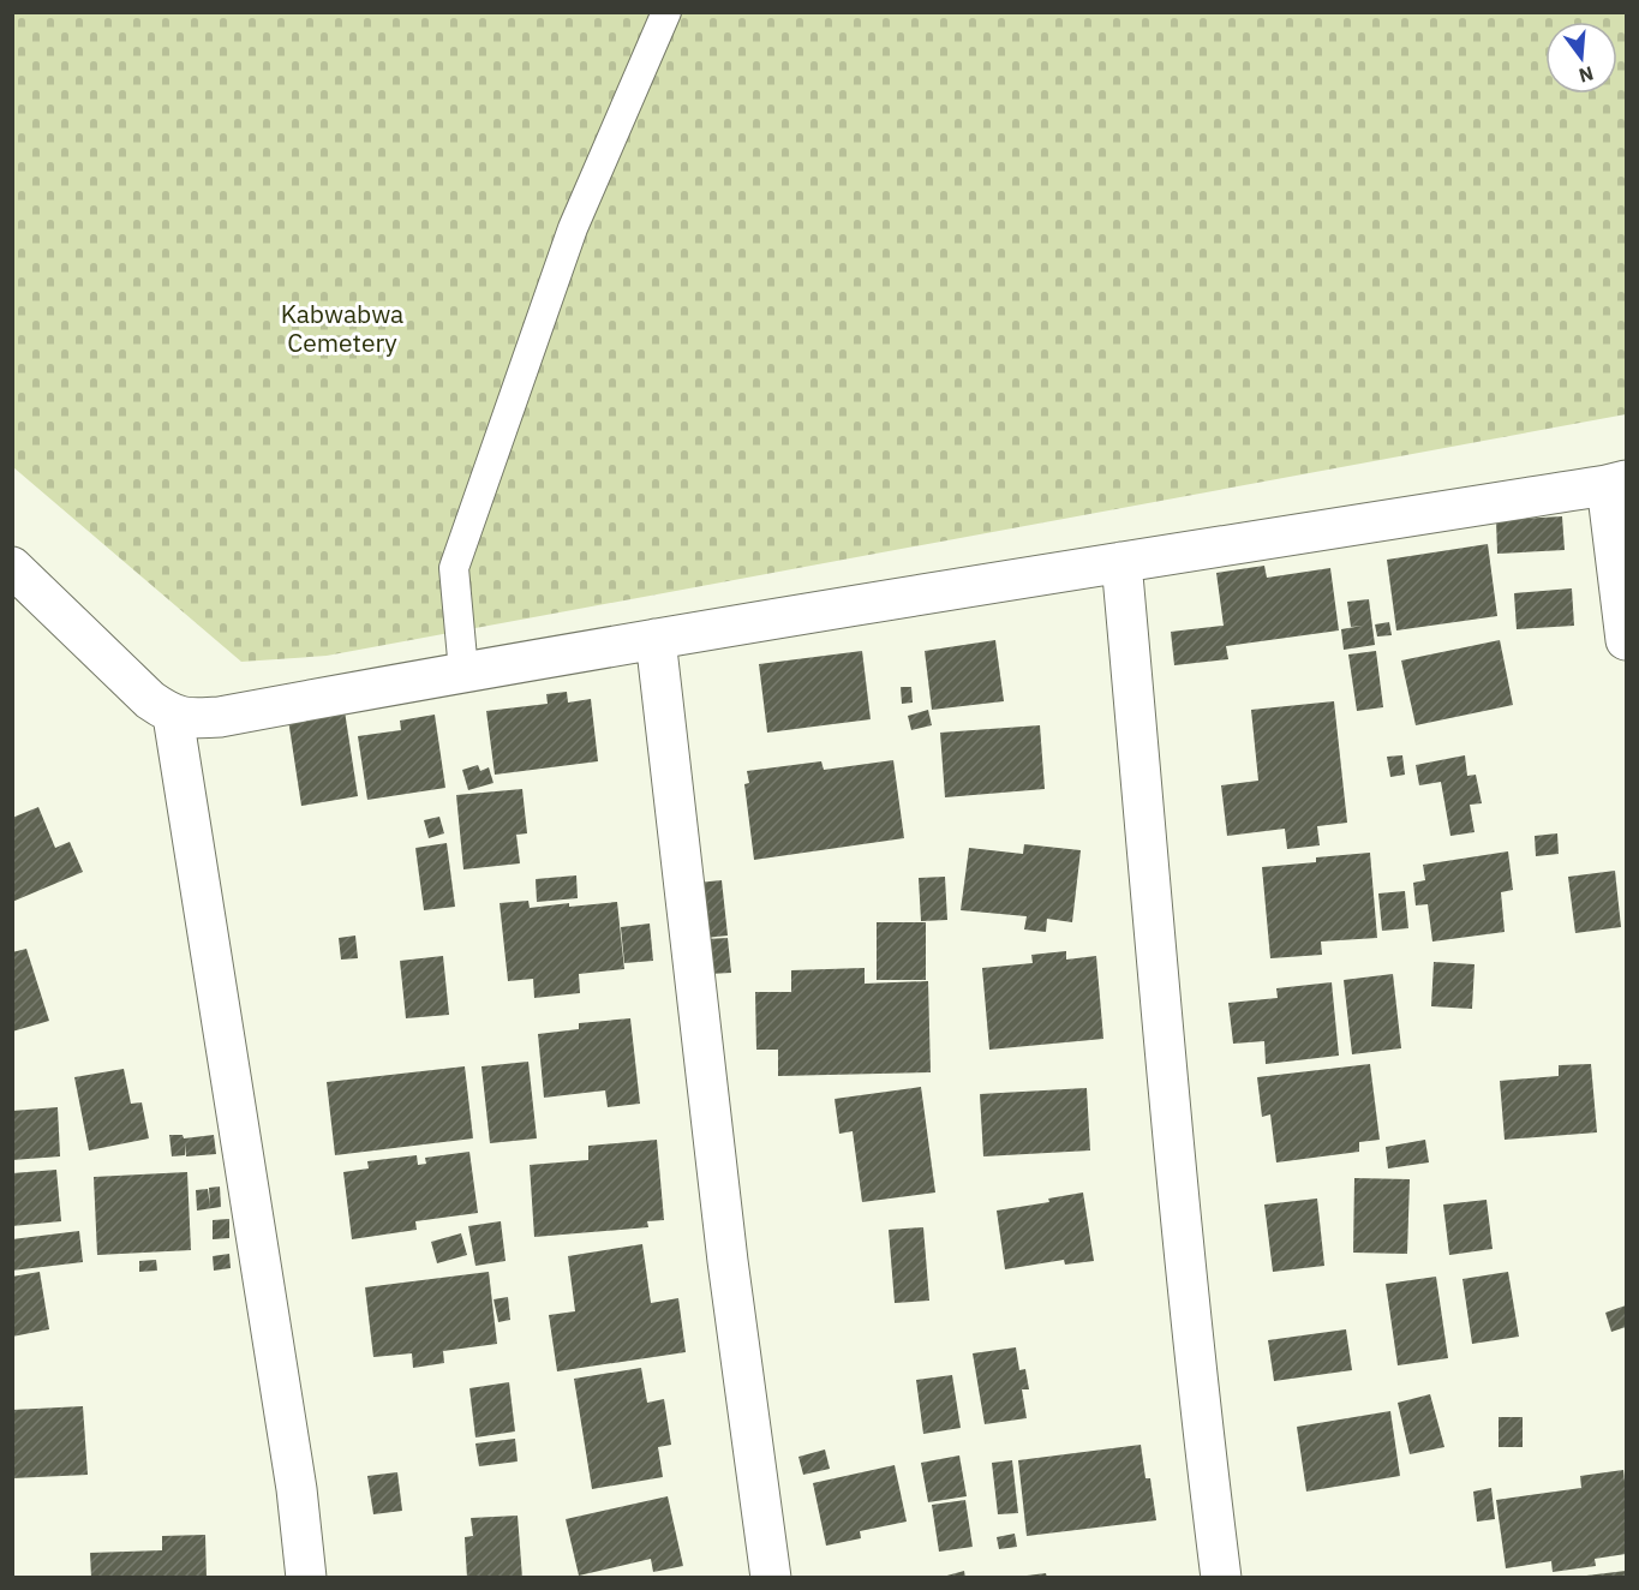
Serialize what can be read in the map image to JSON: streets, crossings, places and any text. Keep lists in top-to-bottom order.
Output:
{
  "parks": ["Kabwabwa Cemetery"],
  "north": "bottom"
}
